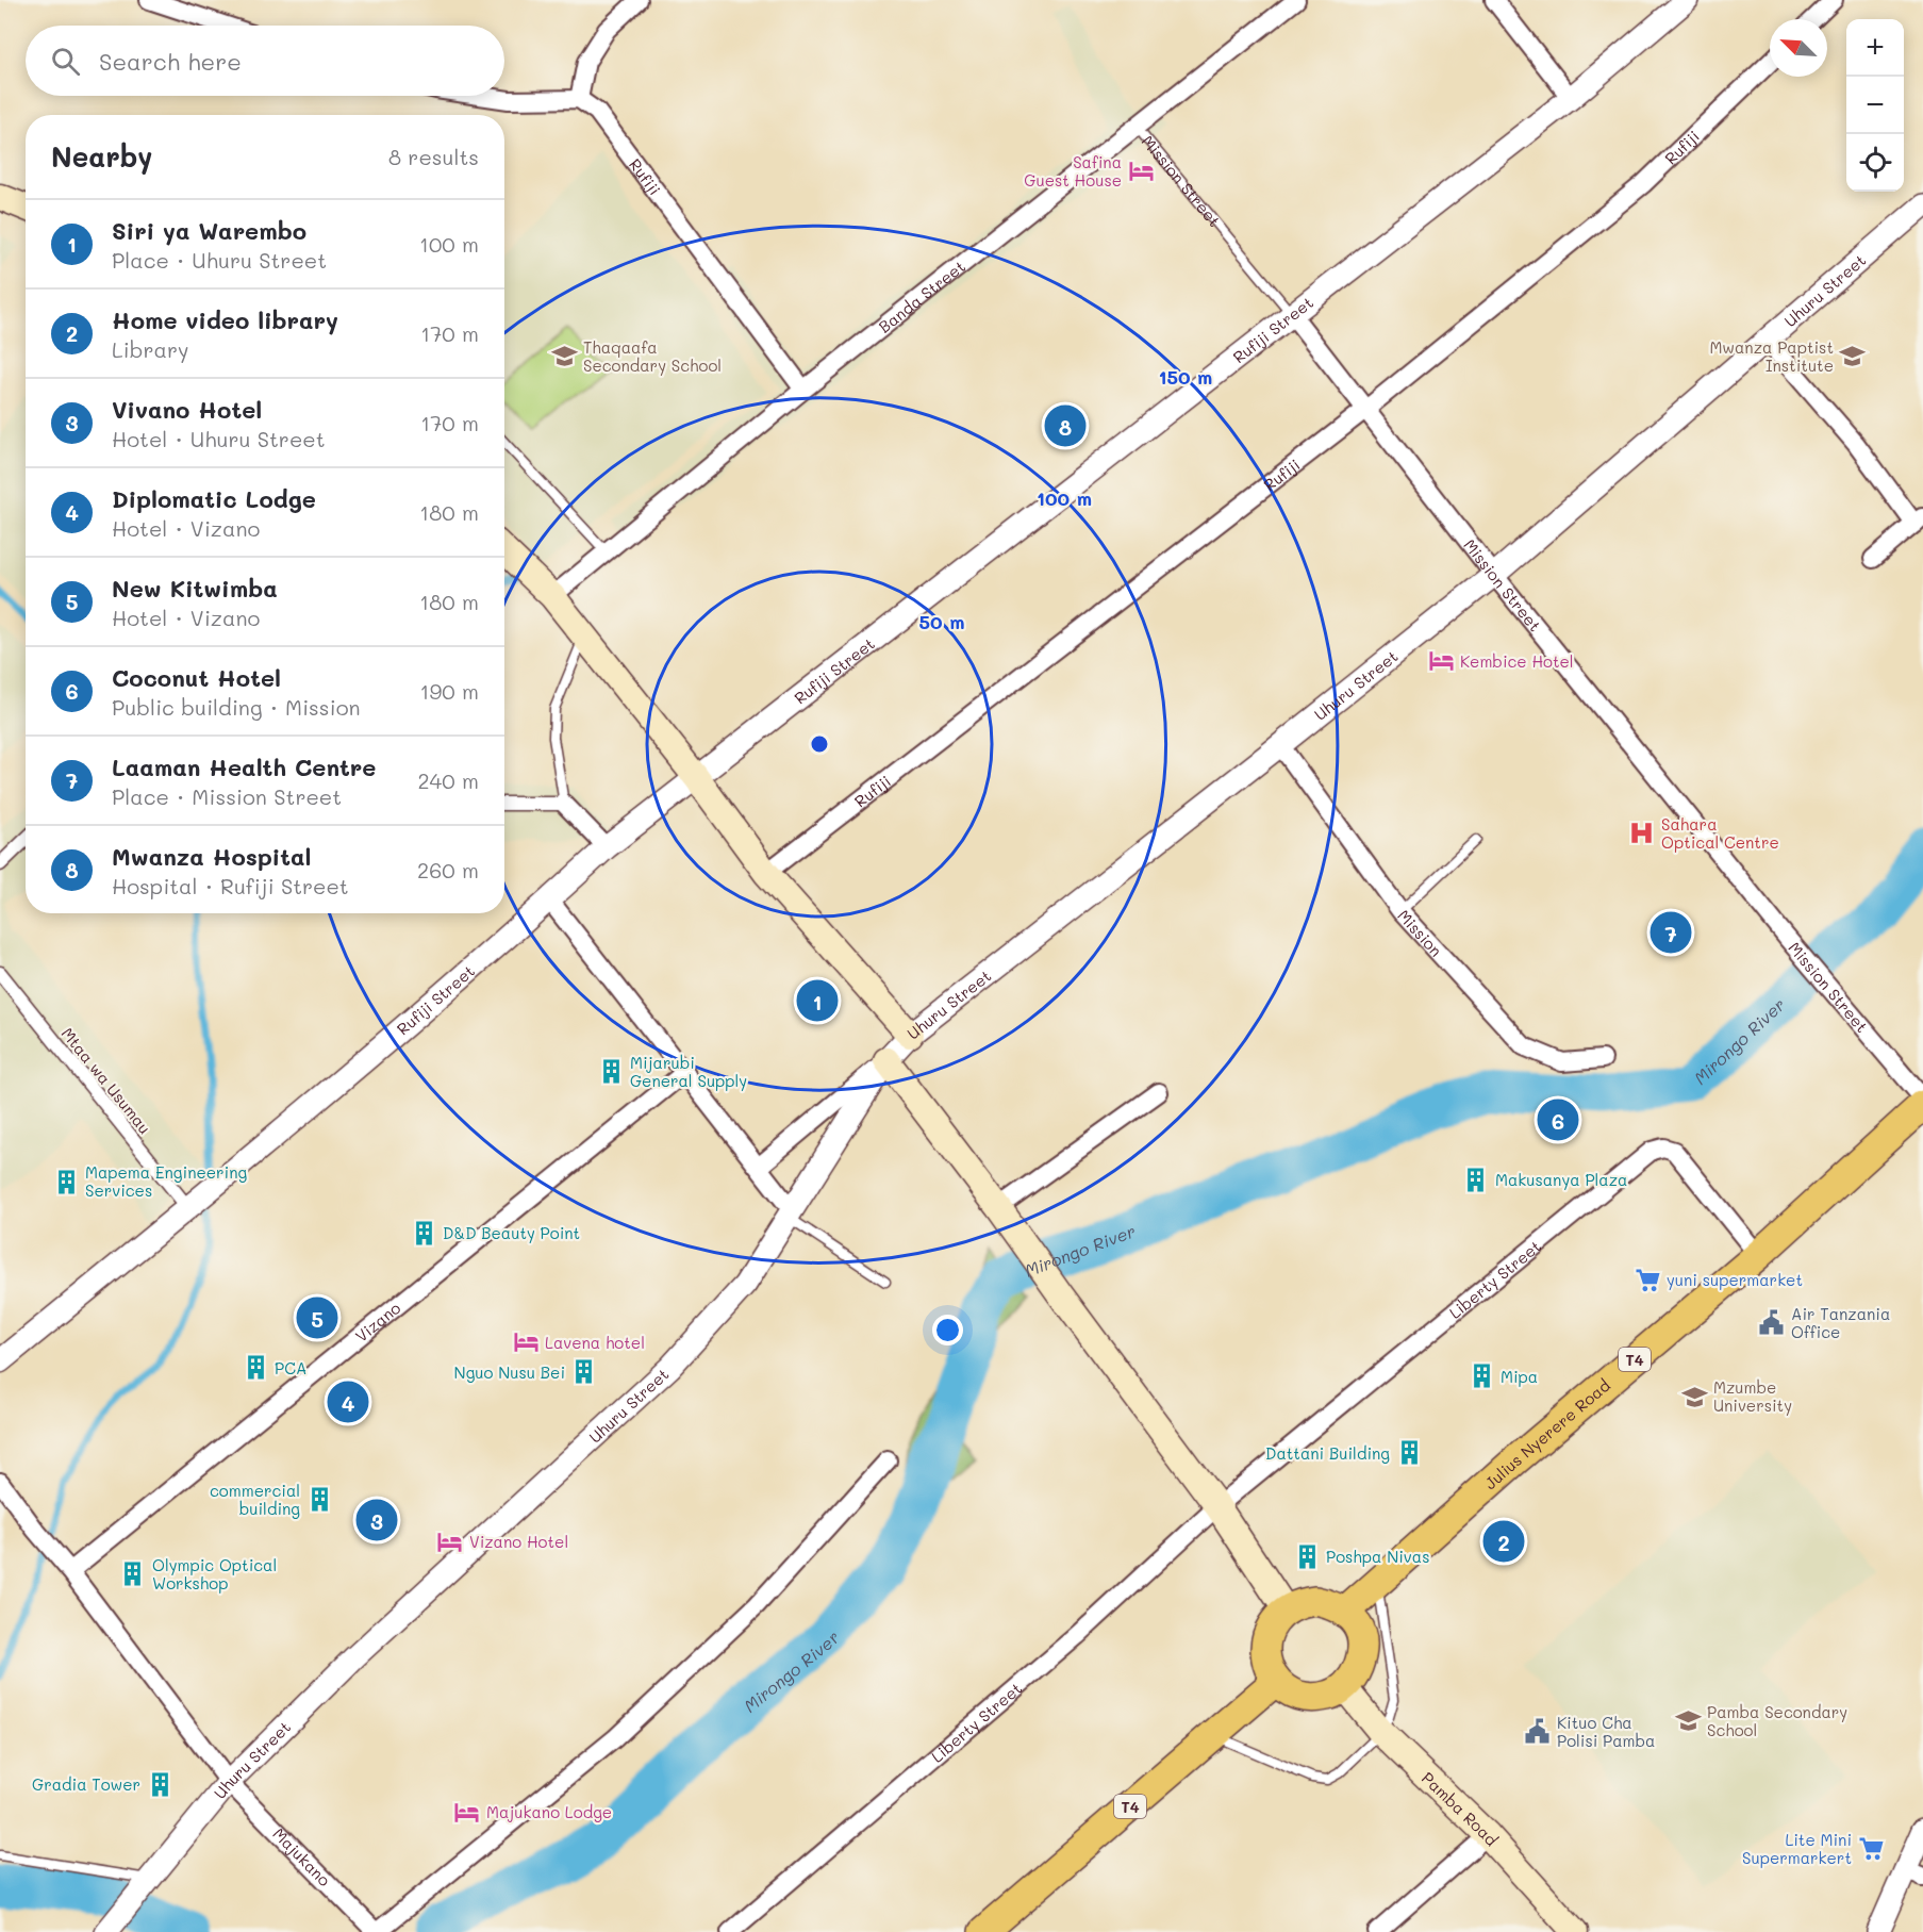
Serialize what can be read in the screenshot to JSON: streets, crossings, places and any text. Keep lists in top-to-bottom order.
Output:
{
  "streets": {
    "highway": ["T4", "Julius Nyerere Road"],
    "main road": ["Pamba Road"],
    "street": [
      "Rufiji",
      "Mission Street",
      "Uhuru Street",
      "Banda Street",
      "Rufiji Street",
      "Mission",
      "Mtaa wa Usumau",
      "Liberty Street",
      "Vizano",
      "Majukano"
    ]
  },
  "crossings": [
    ["Rufiji", "Mission Street"],
    ["Rufiji", "Banda Street"],
    ["Mission Street", "Uhuru Street"],
    ["Mission Street", "Banda Street"],
    ["Mission Street", "Rufiji Street"],
    ["Uhuru Street", "Mission"],
    ["Uhuru Street", "Majukano"],
    ["Rufiji Street", "Mtaa wa Usumau"],
    ["Liberty Street", "Julius Nyerere Road"],
    ["Vizano", "Majukano"],
    ["T4", "Julius Nyerere Road"],
    ["T4", "Pamba Road"],
    ["Julius Nyerere Road", "Pamba Road"]
  ],
  "water": ["Mirongo River"],
  "places": {
    "hotel": [
      "Safina Guest House",
      "Kembice Hotel",
      "Lavena hotel",
      "Vizano Hotel",
      "Majukano Lodge"
    ],
    "school or university": [
      "Thaqaafa Secondary School",
      "Mwanza Paptist Institute",
      "Mzumbe University",
      "Pamba Secondary School"
    ],
    "hospital": ["Sahara Optical Centre"],
    "building": [
      "Mijarubi General Supply",
      "Makusanya Plaza",
      "Mapema Engineering Services",
      "D&D Beauty Point",
      "PCA",
      "Nguo Nusu Bei",
      "Mipa",
      "Dattani Building",
      "commercial building",
      "Poshpa Nivas",
      "Olympic Optical Workshop",
      "Gradia Tower"
    ],
    "supermarket": ["yuni supermarket", "Lite Mini Supermarkert"],
    "public building": ["Air Tanzania Office", "Kituo Cha Polisi Pamba"]
  },
  "north": "top left",
  "page": {
    "map_buttons": ["+", "−"],
    "search": "Search here",
    "heading": ["Nearby", "8 results"],
    "list": [
      {
        "mark": "1",
        "name": "Siri ya Warembo",
        "note": "Place · Uhuru Street",
        "value": "100 m"
      },
      {
        "mark": "2",
        "name": "Home video library",
        "note": "Library",
        "value": "170 m"
      },
      {
        "mark": "3",
        "name": "Vivano Hotel",
        "note": "Hotel · Uhuru Street",
        "value": "170 m"
      },
      {
        "mark": "4",
        "name": "Diplomatic Lodge",
        "note": "Hotel · Vizano",
        "value": "180 m"
      },
      {
        "mark": "5",
        "name": "New Kitwimba",
        "note": "Hotel · Vizano",
        "value": "180 m"
      },
      {
        "mark": "6",
        "name": "Coconut Hotel",
        "note": "Public building · Mission",
        "value": "190 m"
      },
      {
        "mark": "7",
        "name": "Laaman Health Centre",
        "note": "Place · Mission Street",
        "value": "240 m"
      },
      {
        "mark": "8",
        "name": "Mwanza Hospital",
        "note": "Hospital · Rufiji Street",
        "value": "260 m"
      }
    ],
    "pins": [
      "8",
      "7",
      "1",
      "6",
      "5",
      "4",
      "3",
      "2"
    ]
  },
  "rings": ["150 m", "100 m", "50 m"]
}
